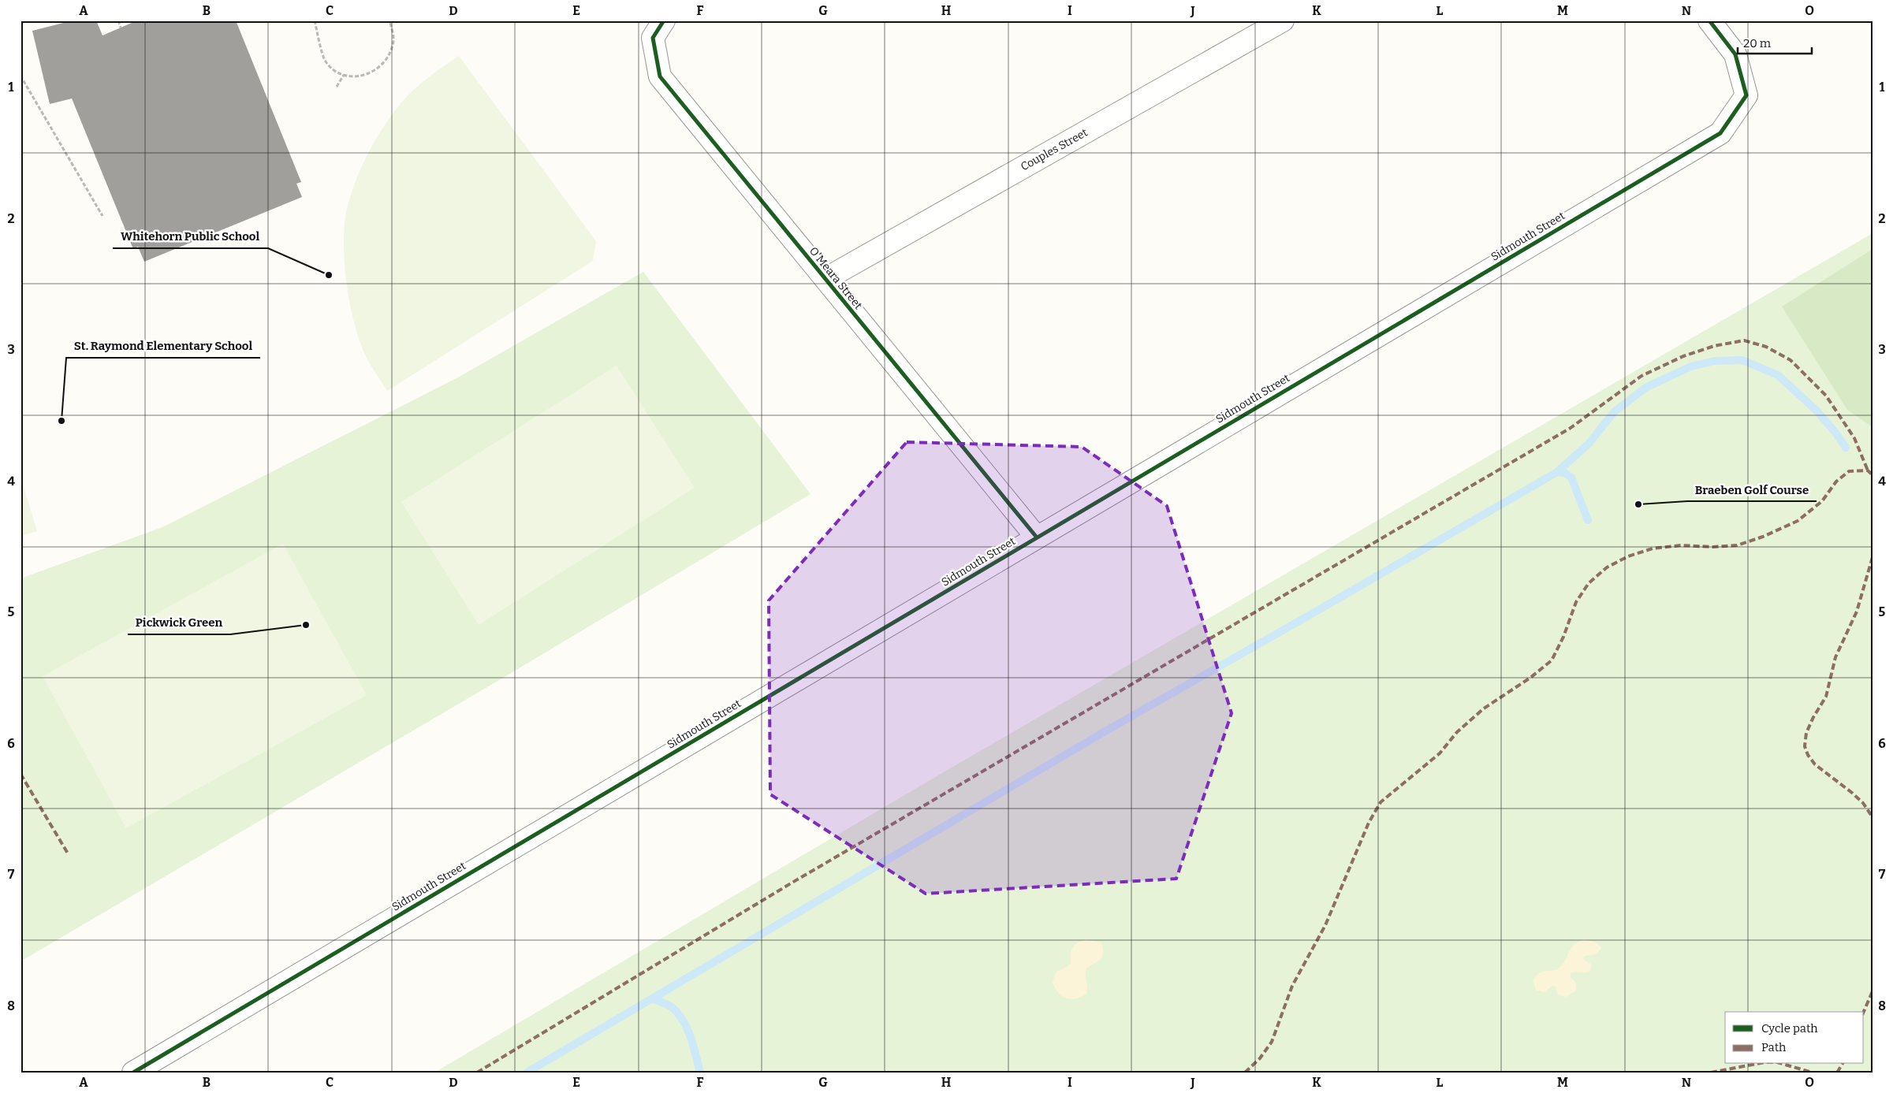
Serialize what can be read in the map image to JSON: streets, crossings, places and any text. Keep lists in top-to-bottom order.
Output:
{
  "streets": {
    "street": ["Couples Street", "Sidmouth Street", "O'Meara Street"]
  },
  "crossings": [
    ["Couples Street", "O'Meara Street"],
    ["Sidmouth Street", "O'Meara Street"]
  ],
  "places": [
    "Whitehorn Public School",
    "St. Raymond Elementary School",
    "Braeben Golf Course",
    "Pickwick Green"
  ],
  "legend": ["Cycle path", "Path"],
  "scale_bar": "20 m",
  "grid": {
    "columns": [
      "A",
      "B",
      "C",
      "D",
      "E",
      "F",
      "G",
      "H",
      "I",
      "J",
      "K",
      "L",
      "M",
      "N",
      "O"
    ],
    "rows": [
      "1",
      "2",
      "3",
      "4",
      "5",
      "6",
      "7",
      "8"
    ]
  }
}
